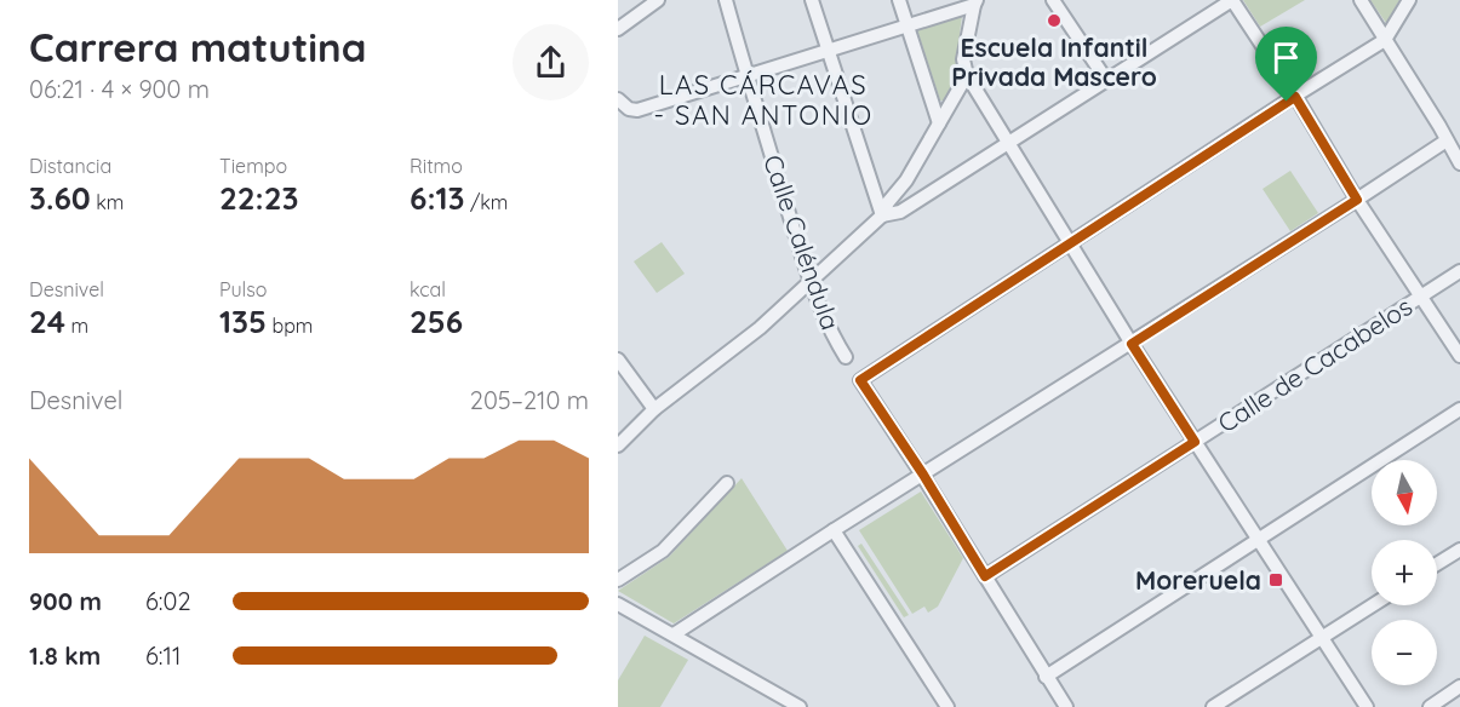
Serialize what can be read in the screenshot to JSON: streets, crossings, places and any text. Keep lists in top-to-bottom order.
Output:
{
  "streets": {
    "street": ["Calle Caléndula", "Calle de Cacabelos"]
  },
  "districts": ["LAS CÁRCAVAS - SAN ANTONIO"],
  "places": {
    "other": ["Escuela Infantil Privada Mascero"],
    "transit": ["Moreruela"]
  },
  "north": "bottom",
  "page": {
    "heading": ["Carrera matutina", "06:21 · 4 × 900 m"],
    "stats": [
      ["Distancia", "3.60 km"],
      ["Tiempo", "22:23"],
      ["Ritmo", "6:13 /km"],
      ["Desnivel", "24 m"],
      ["Pulso", "135 bpm"],
      ["kcal", "256"]
    ],
    "chart": ["Desnivel", "205–210 m"],
    "map_buttons": ["+", "−"],
    "list": [
      {
        "name": "900 m",
        "note": "6:02"
      },
      {
        "name": "1.8 km",
        "note": "6:11"
      }
    ]
  }
}
